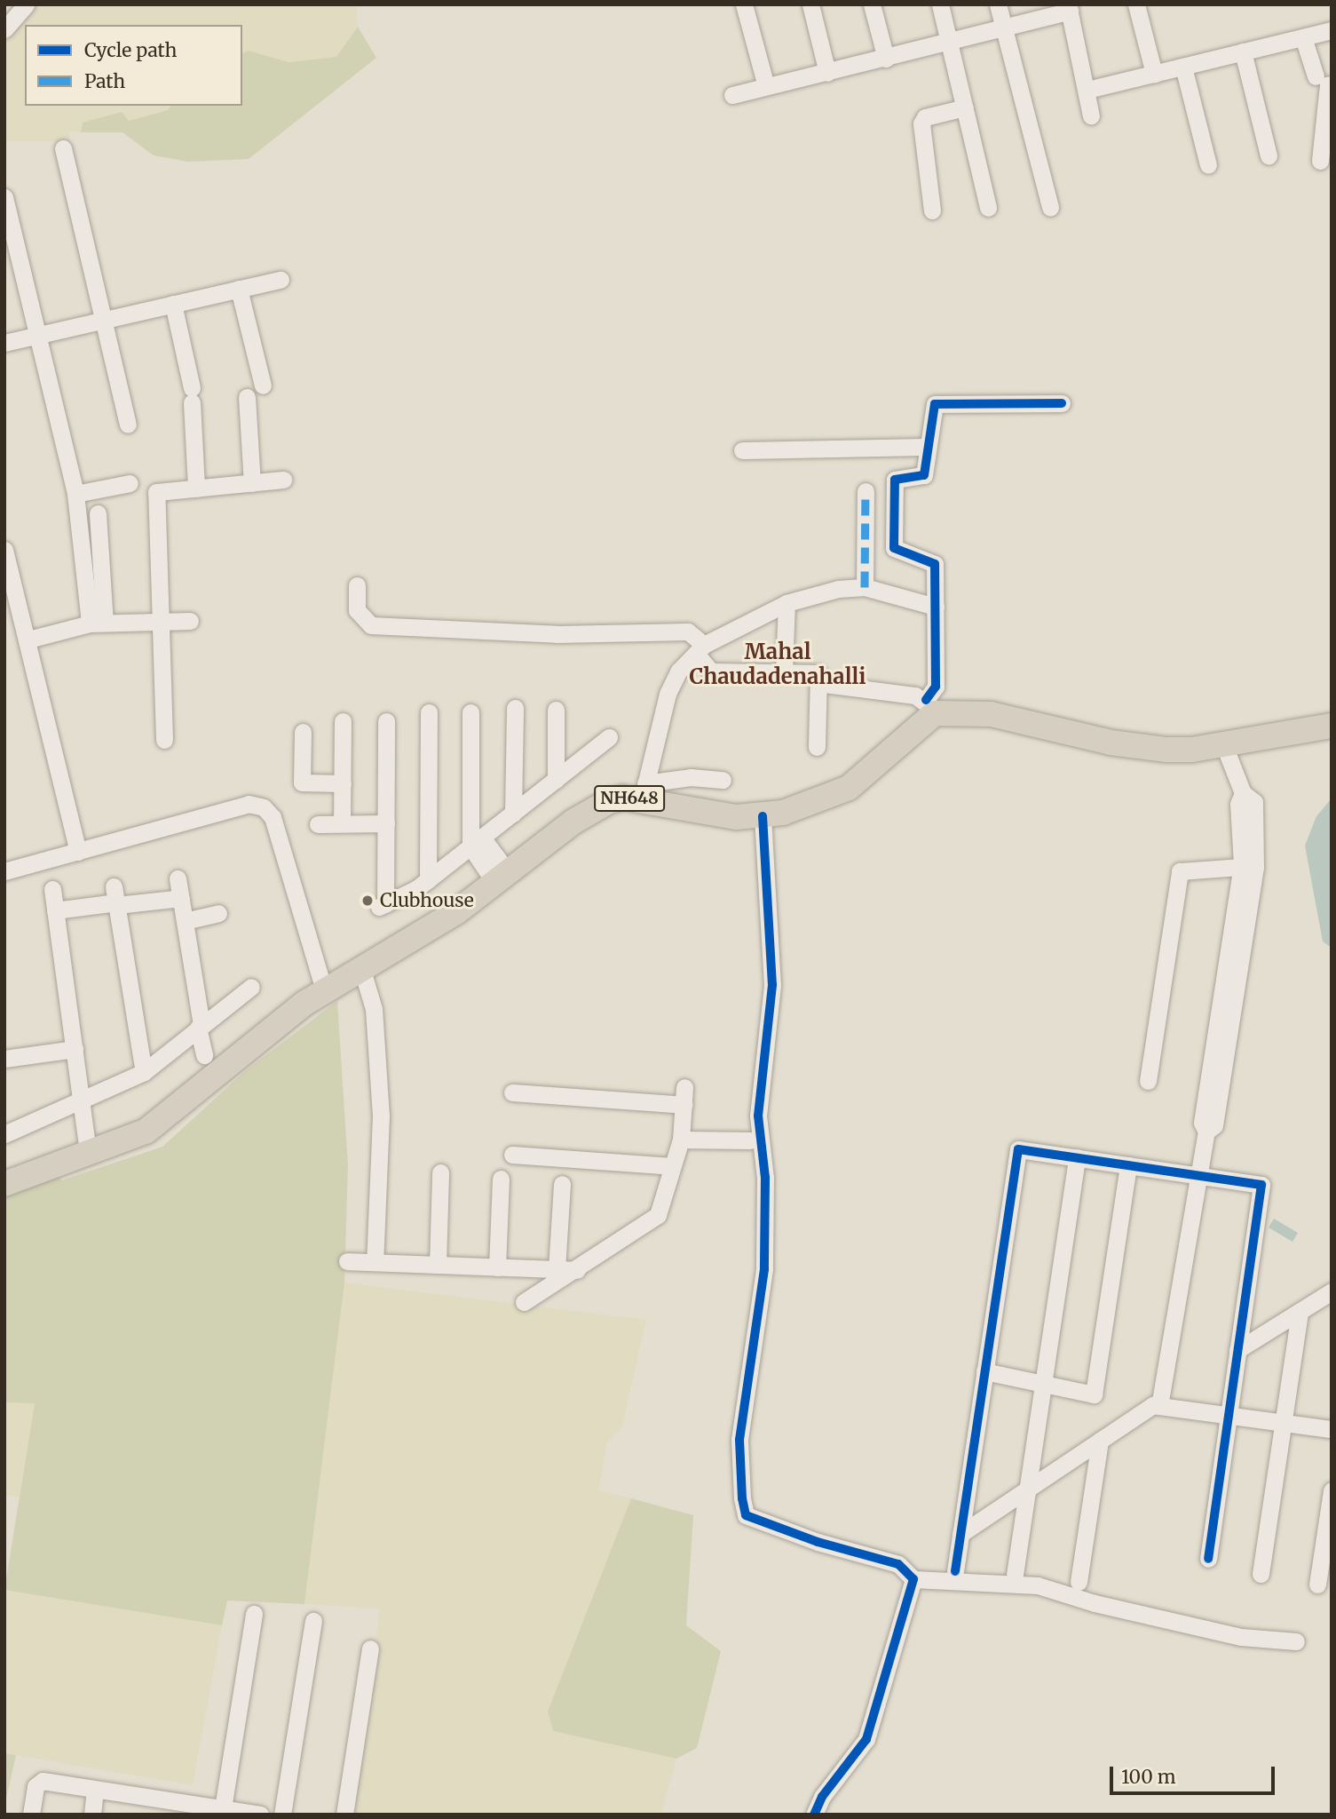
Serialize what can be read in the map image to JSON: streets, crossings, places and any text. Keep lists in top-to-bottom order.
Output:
{
  "streets": {
    "highway": ["NH648"]
  },
  "districts": ["Mahal Chaudadenahalli"],
  "places": ["Clubhouse"],
  "legend": ["Cycle path", "Path"],
  "scale_bar": "100 m"
}
